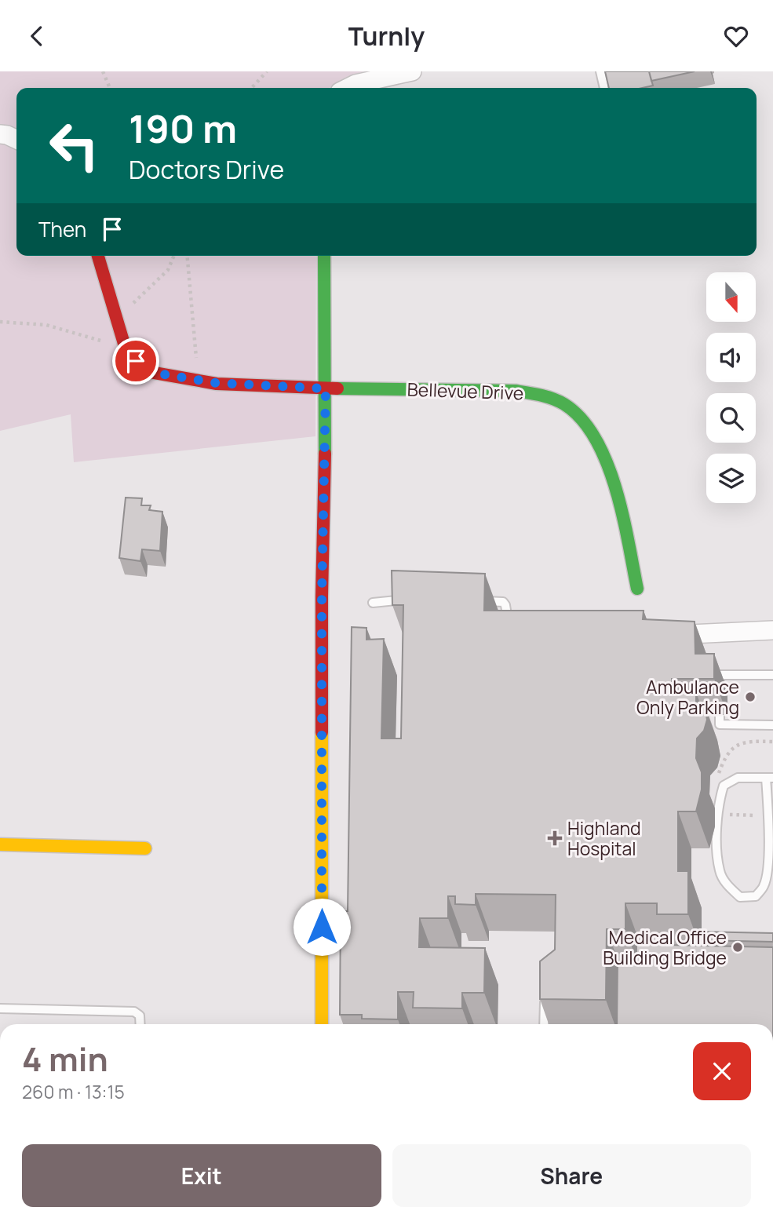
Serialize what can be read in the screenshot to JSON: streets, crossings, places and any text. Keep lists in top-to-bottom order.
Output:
{
  "streets": {
    "street": ["Bellevue Drive"]
  },
  "places": {
    "other": ["Ambulance Only Parking", "Medical Office Building Bridge"],
    "health": ["Highland Hospital"]
  },
  "north": "bottom",
  "page": {
    "header": "Turnly",
    "turn": ["190 m", "Doctors Drive"],
    "then": "Then",
    "heading": ["4 min", "260 m · 13:15"],
    "buttons": ["Exit", "Share"]
  }
}
